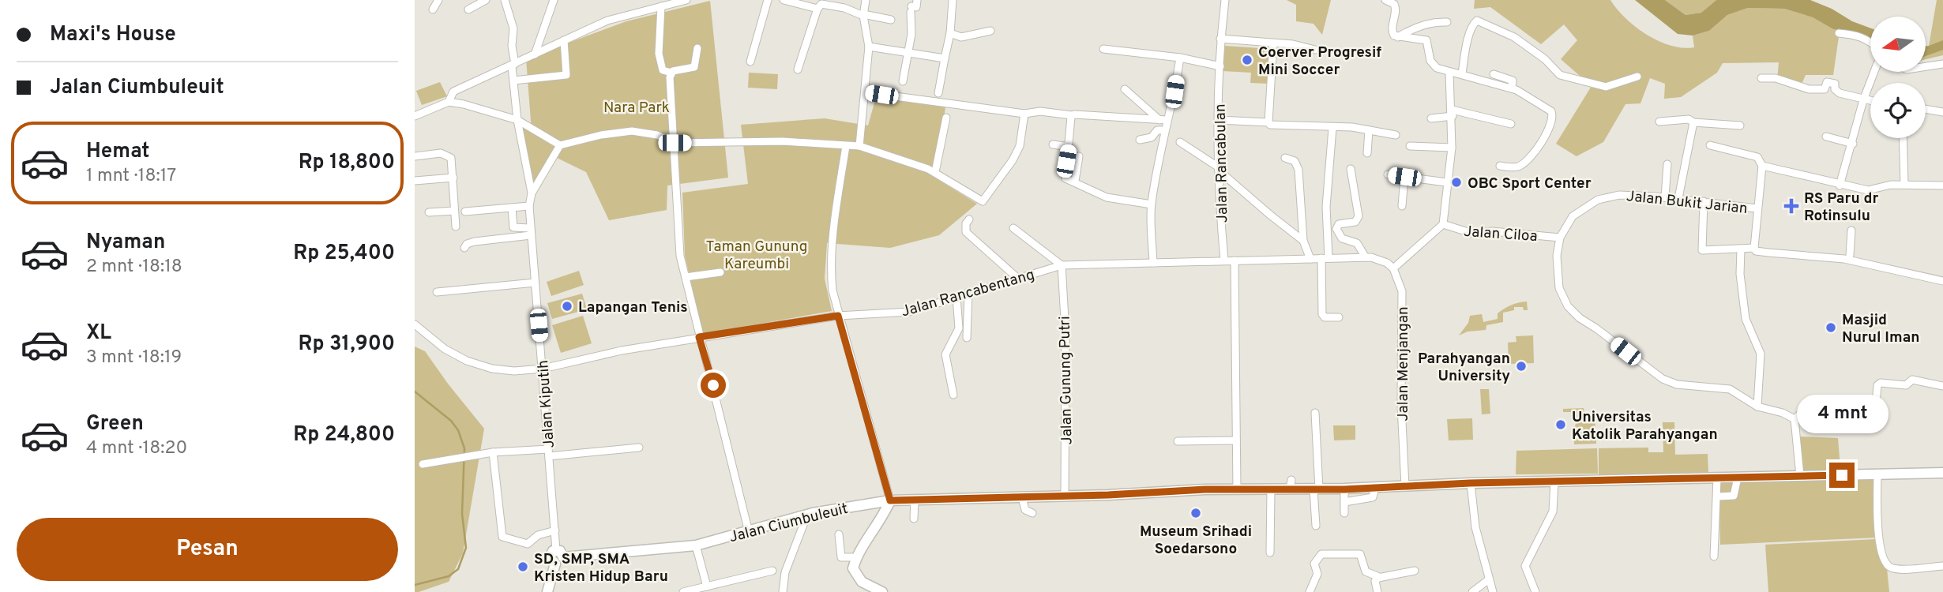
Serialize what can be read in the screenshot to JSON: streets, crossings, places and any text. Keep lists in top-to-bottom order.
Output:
{
  "streets": {
    "main road": ["Jalan Ciumbuleuit"],
    "street": [
      "Jalan Rancabulan",
      "Jalan Bukit Jarian",
      "Jalan Ciloa",
      "Jalan Rancabentang",
      "Jalan Menjangan",
      "Jalan Gunung Putri",
      "Jalan Kiputih"
    ]
  },
  "crossings": [
    ["Jalan Rancabulan", "Jalan Rancabentang"],
    ["Jalan Bukit Jarian", "Jalan Ciloa"],
    ["Jalan Rancabentang", "Jalan Gunung Putri"],
    ["Jalan Rancabentang", "Jalan Kiputih"],
    ["Jalan Menjangan", "Jalan Ciumbuleuit"],
    ["Jalan Gunung Putri", "Jalan Ciumbuleuit"],
    ["Jalan Kiputih", "Jalan Ciumbuleuit"]
  ],
  "parks": ["Nara Park", "Taman Gunung Kareumbi"],
  "places": {
    "other": [
      "Coerver Progresif Mini Soccer",
      "OBC Sport Center",
      "Lapangan Tenis",
      "Masjid Nurul Iman",
      "Parahyangan University",
      "Universitas Katolik Parahyangan",
      "Museum Srihadi Soedarsono",
      "SD, SMP, SMA Kristen Hidup Baru"
    ],
    "health": ["RS Paru dr Rotinsulu"]
  },
  "north": "left",
  "page": {
    "banner": ["Maxi's House", "Jalan Ciumbuleuit"],
    "list": [
      {
        "name": "Hemat",
        "note": "1 mnt · 18:17",
        "value": "Rp 18,800"
      },
      {
        "name": "Nyaman",
        "note": "2 mnt · 18:18",
        "value": "Rp 25,400"
      },
      {
        "name": "XL",
        "note": "3 mnt · 18:19",
        "value": "Rp 31,900"
      },
      {
        "name": "Green",
        "note": "4 mnt · 18:20",
        "value": "Rp 24,800"
      }
    ],
    "bubble": "4 mnt",
    "buttons": "Pesan"
  }
}
